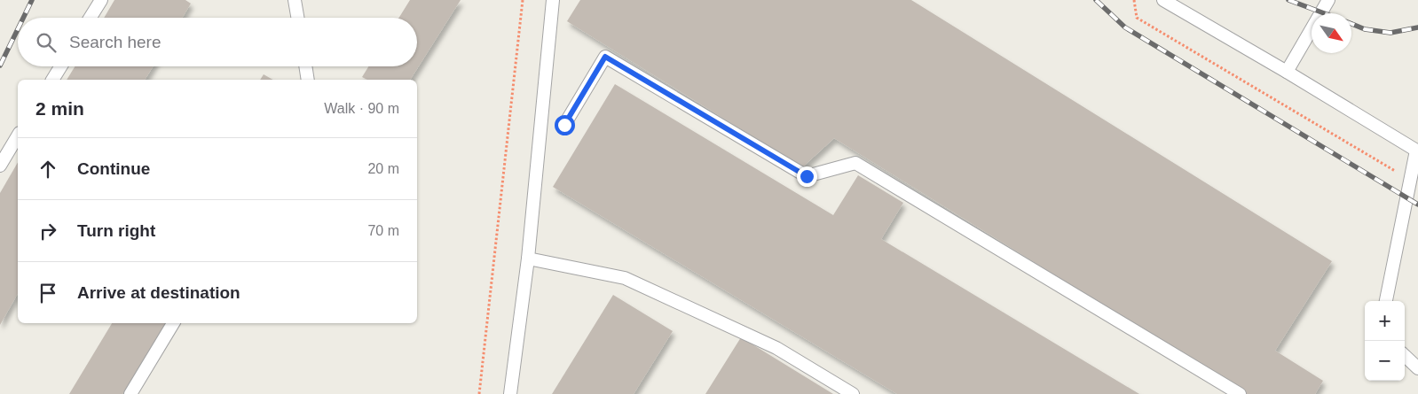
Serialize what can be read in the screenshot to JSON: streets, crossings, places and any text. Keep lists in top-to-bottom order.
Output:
{
  "north": "bottom right",
  "page": {
    "search": "Search here",
    "heading": ["2 min", "Walk · 90 m"],
    "list": [
      ["Continue", "20 m"],
      ["Turn right", "70 m"],
      "Arrive at destination"
    ],
    "map_buttons": ["+", "−"]
  }
}
